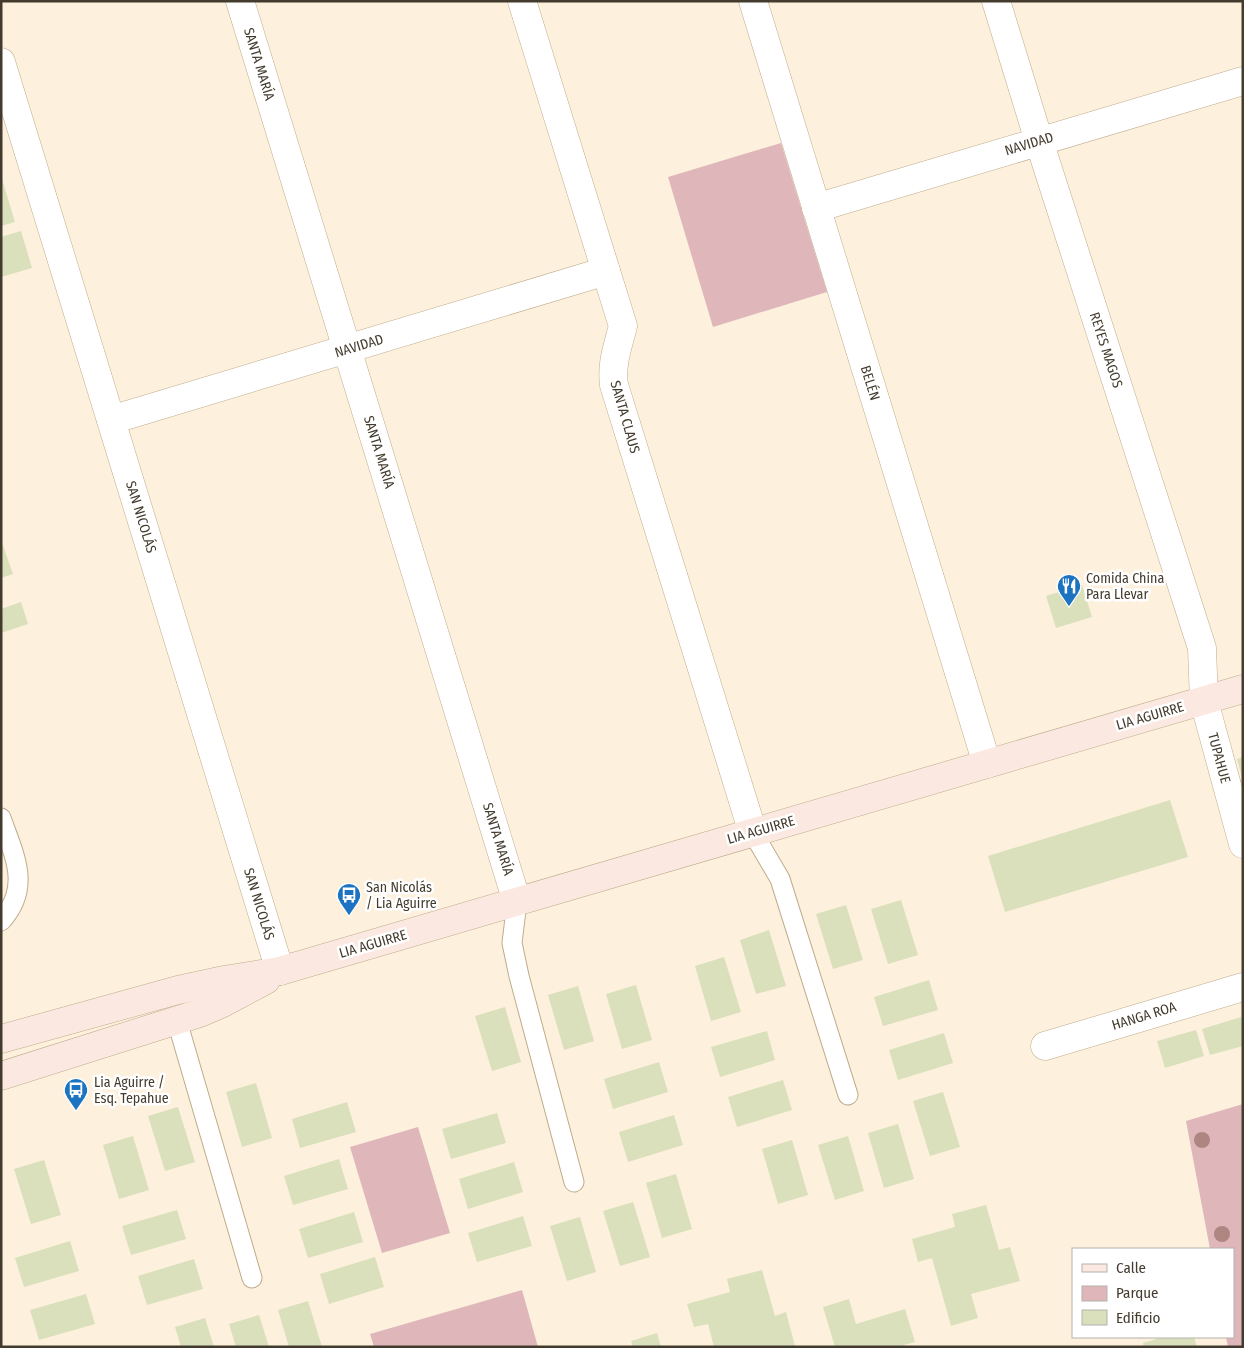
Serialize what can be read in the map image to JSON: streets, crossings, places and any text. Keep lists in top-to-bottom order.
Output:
{
  "streets": {
    "main road": ["LIA AGUIRRE"],
    "street": [
      "SANTA MARÍA",
      "NAVIDAD",
      "REYES MAGOS",
      "BELÉN",
      "SANTA CLAUS",
      "SAN NICOLÁS",
      "TUPAHUE",
      "HANGA ROA"
    ]
  },
  "crossings": [
    ["SANTA MARÍA", "NAVIDAD"],
    ["SANTA MARÍA", "LIA AGUIRRE"],
    ["NAVIDAD", "REYES MAGOS"],
    ["NAVIDAD", "BELÉN"],
    ["NAVIDAD", "SANTA CLAUS"],
    ["NAVIDAD", "SAN NICOLÁS"],
    ["REYES MAGOS", "LIA AGUIRRE"],
    ["REYES MAGOS", "TUPAHUE"],
    ["BELÉN", "LIA AGUIRRE"],
    ["SANTA CLAUS", "LIA AGUIRRE"],
    ["SAN NICOLÁS", "LIA AGUIRRE"],
    ["LIA AGUIRRE", "TUPAHUE"]
  ],
  "places": {
    "restaurant": ["Comida China Para Llevar"],
    "bus stop": ["San Nicolás / Lia Aguirre", "Lia Aguirre / Esq. Tepahue"]
  },
  "legend": ["Calle", "Parque", "Edificio"]
}
